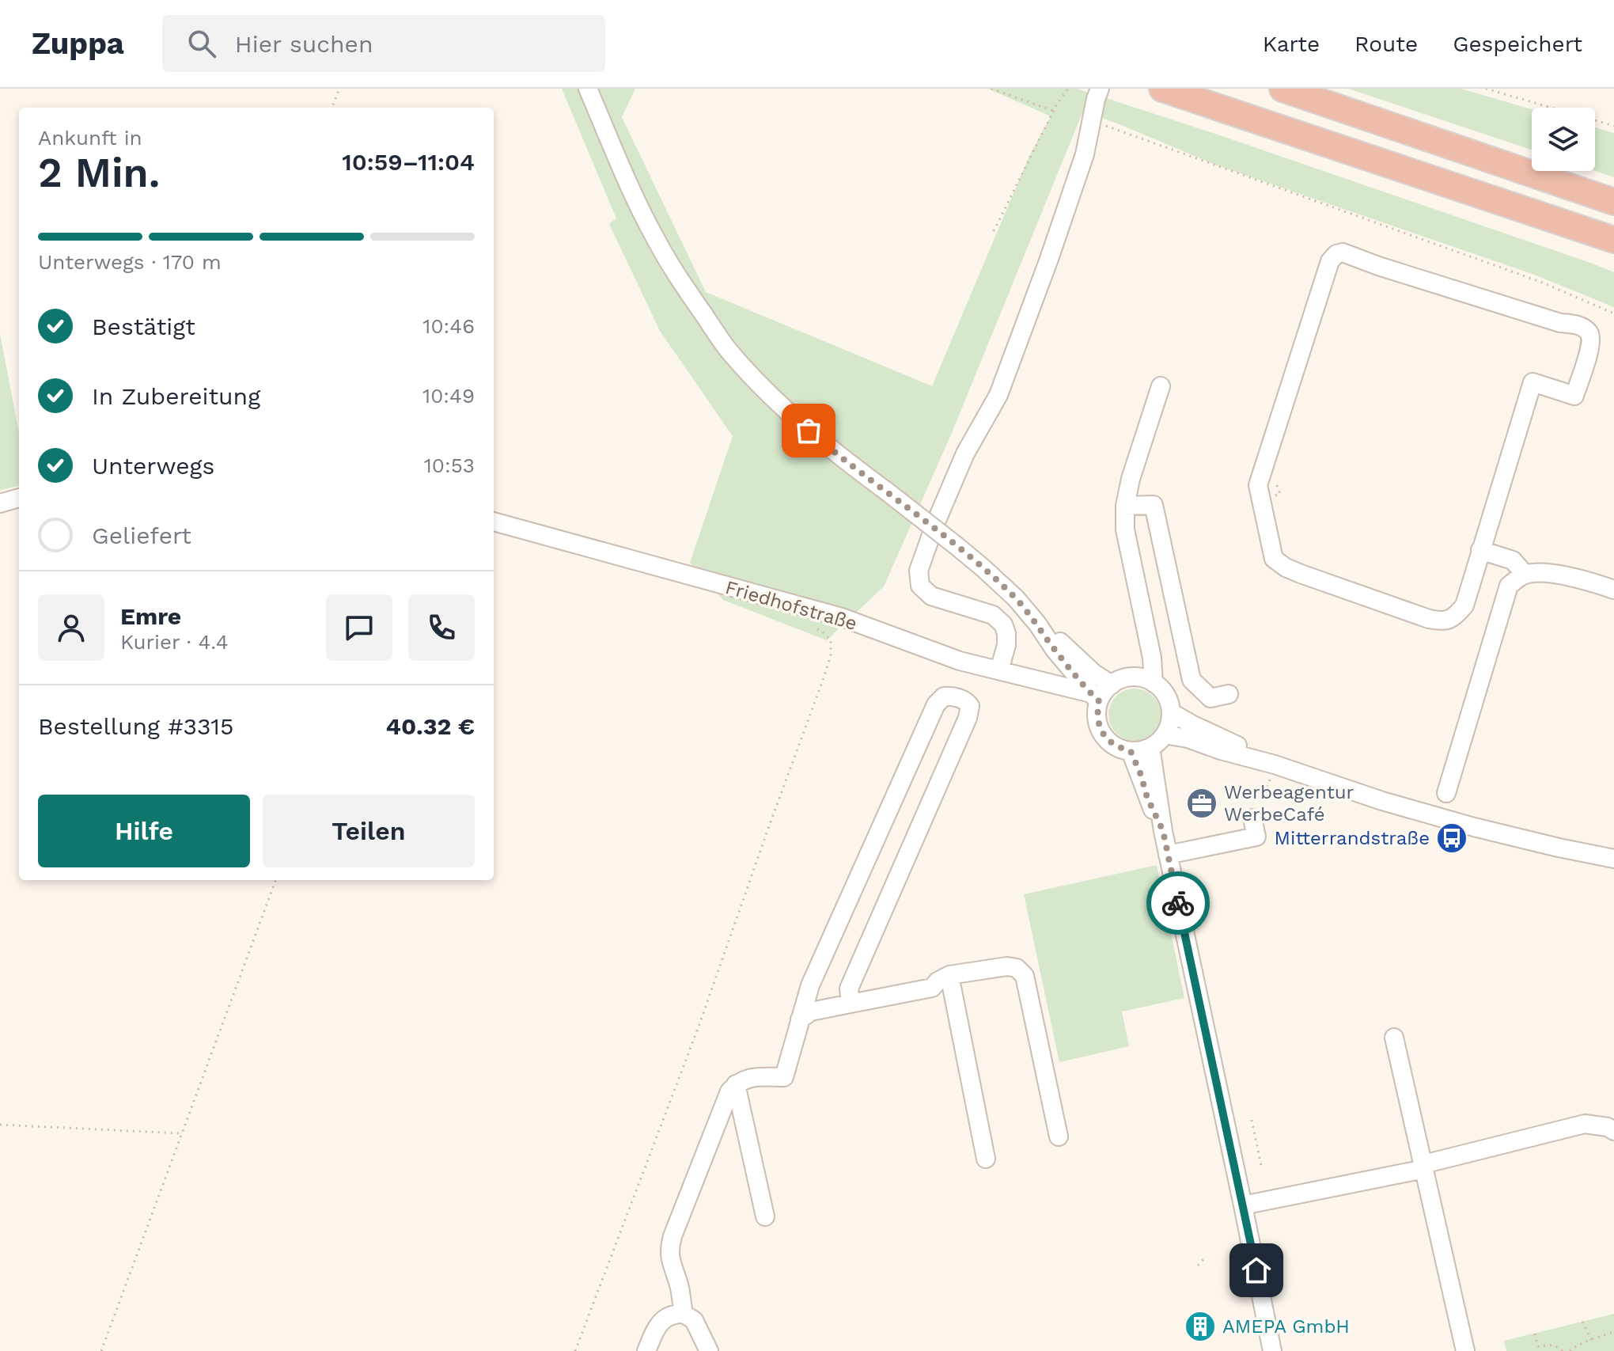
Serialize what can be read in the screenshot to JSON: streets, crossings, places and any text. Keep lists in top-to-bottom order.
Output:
{
  "streets": {
    "street": ["Friedhofstraße"]
  },
  "places": {
    "office": ["Werbeagentur WerbeCafé"],
    "bus stop": ["Mitterrandstraße"],
    "building": ["AMEPA GmbH"]
  },
  "page": {
    "header": "Zuppa",
    "search": "Hier suchen",
    "nav": ["Karte", "Route", "Gespeichert"],
    "heading": ["2 Min.", "Ankunft in", "10:59–11:04"],
    "panel": [
      "Emre",
      "Kurier · 4.4",
      "Bestellung #3315",
      "40.32 €"
    ],
    "bar": "Unterwegs · 170 m",
    "list": [
      ["Bestätigt", "10:46"],
      ["In Zubereitung", "10:49"],
      ["Unterwegs", "10:53"],
      "Geliefert"
    ],
    "buttons": ["Hilfe", "Teilen"]
  }
}
